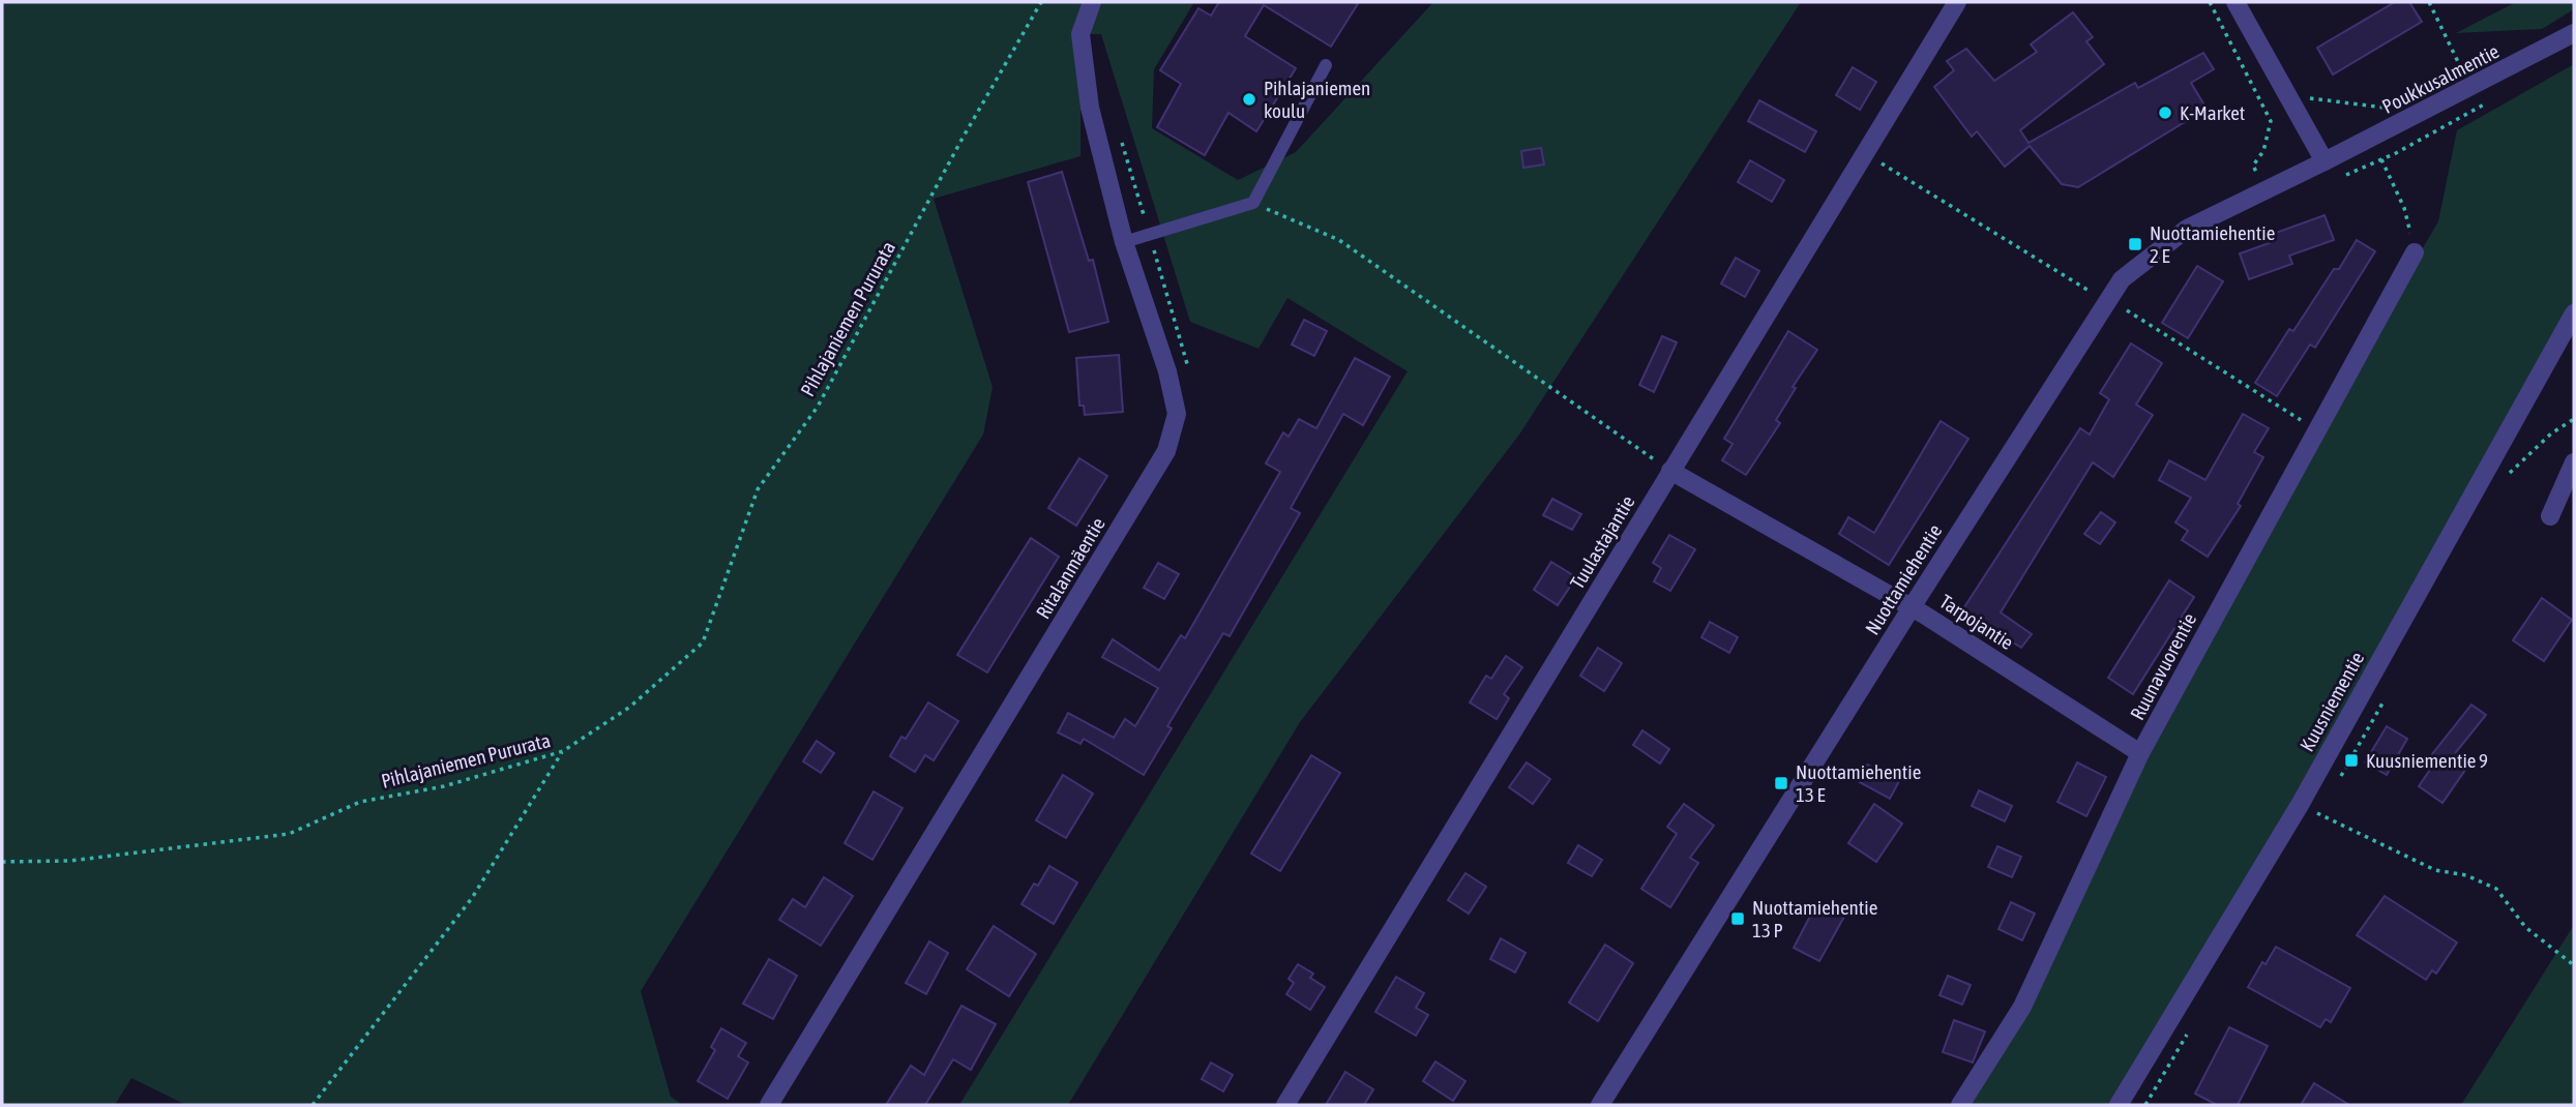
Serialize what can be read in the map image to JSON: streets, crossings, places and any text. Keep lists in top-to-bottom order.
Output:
{
  "streets": {
    "street": [
      "Poukkusalmentie",
      "Tuulastajantie",
      "Ritalanmäentie",
      "Nuottamiehentie",
      "Tarpojantie",
      "Ruunavuorentie",
      "Kuusniementie"
    ],
    "path": ["Pihlajaniemen Pururata"]
  },
  "crossings": [
    ["Poukkusalmentie", "Nuottamiehentie"],
    ["Tuulastajantie", "Tarpojantie"],
    ["Nuottamiehentie", "Tarpojantie"],
    ["Tarpojantie", "Ruunavuorentie"]
  ],
  "places": {
    "other": ["Pihlajaniemen koulu", "K-Market"],
    "transit": [
      "Nuottamiehentie 2 E",
      "Kuusniementie 9",
      "Nuottamiehentie 13 E",
      "Nuottamiehentie 13 P"
    ]
  }
}
